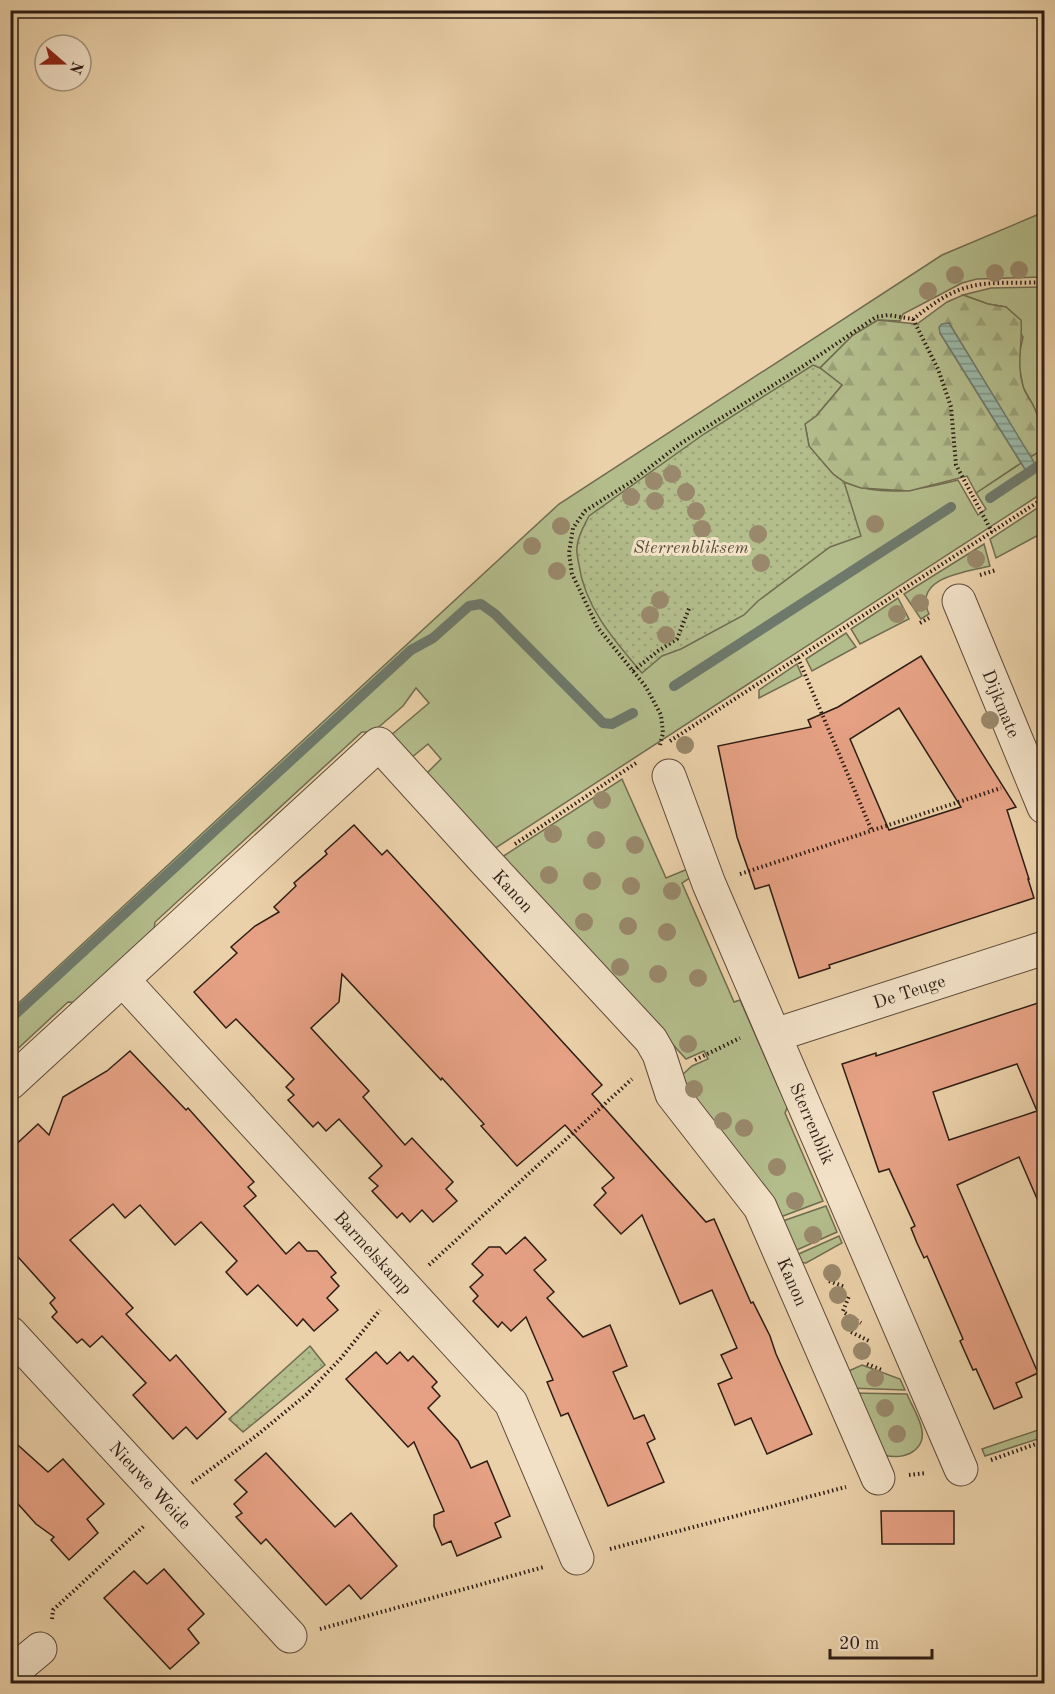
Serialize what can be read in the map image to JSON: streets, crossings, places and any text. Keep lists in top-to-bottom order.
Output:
{
  "streets": {
    "street": [
      "Dijkmate",
      "Kanon",
      "De Teuge",
      "Sterrenblik",
      "Barmelskamp",
      "Nieuwe Weide"
    ]
  },
  "crossings": [
    ["Kanon", "Barmelskamp"],
    ["De Teuge", "Sterrenblik"]
  ],
  "parks": ["Sterrenbliksem"],
  "scale_bar": "20 m",
  "north": "right"
}
